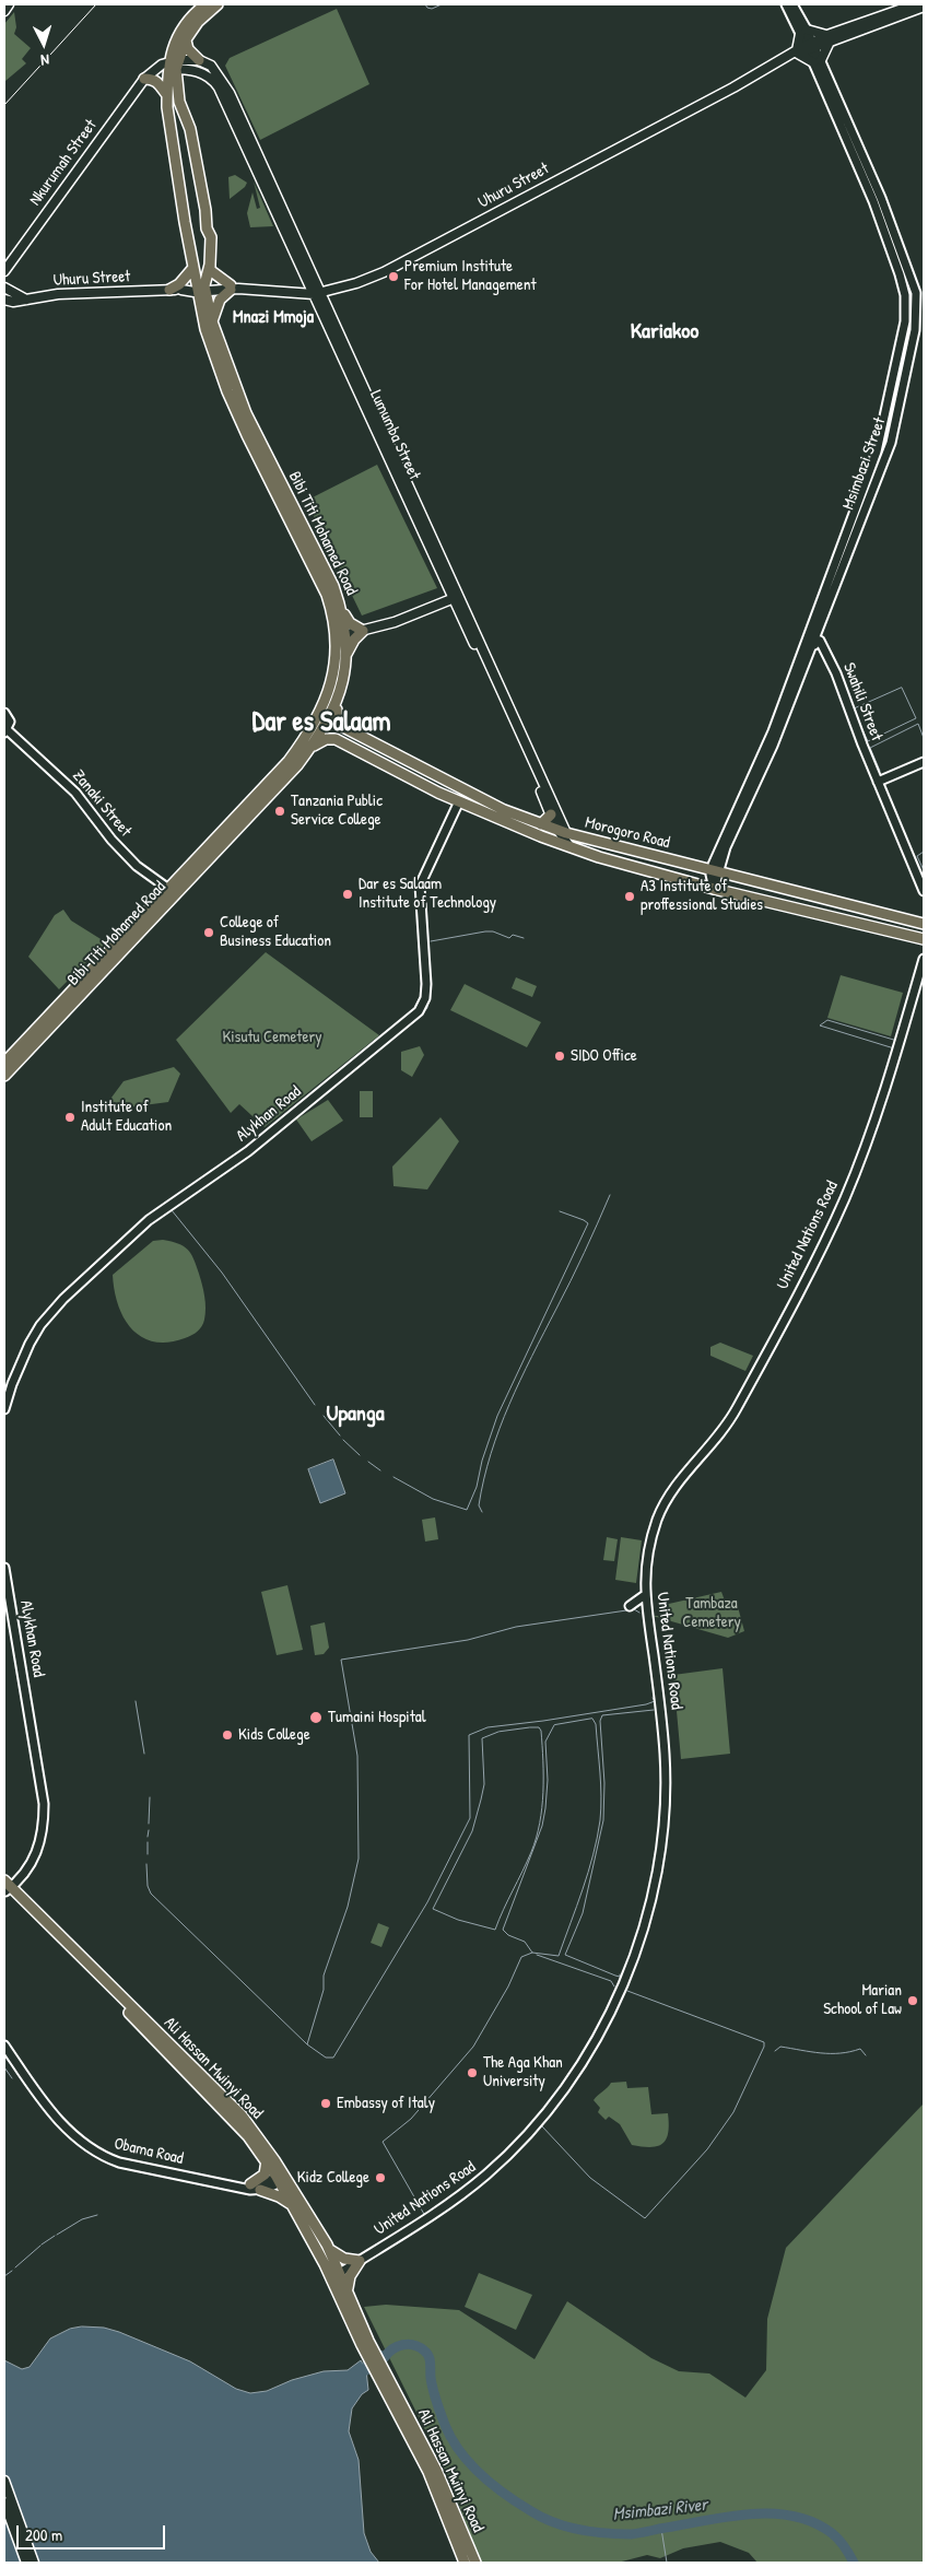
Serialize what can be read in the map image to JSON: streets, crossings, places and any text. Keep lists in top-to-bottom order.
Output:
{
  "streets": {
    "highway": ["Bibi Titi Mohamed Road", "Morogoro Road", "Ali Hassan Mwinyi Road"],
    "main road": ["Nkurumah Street", "Uhuru Street", "Lumumba Street"],
    "street": [
      "Msimbazi Street",
      "Swahili Street",
      "Zanaki Street",
      "Alykhan Road",
      "United Nations Road",
      "Obama Road"
    ]
  },
  "crossings": [
    ["Nkurumah Street", "Lumumba Street"],
    ["Nkurumah Street", "Bibi Titi Mohamed Road"],
    ["Uhuru Street", "Lumumba Street"],
    ["Uhuru Street", "Bibi Titi Mohamed Road"],
    ["Lumumba Street", "Bibi Titi Mohamed Road"],
    ["Lumumba Street", "Morogoro Road"],
    ["Msimbazi Street", "Swahili Street"],
    ["Msimbazi Street", "Morogoro Road"],
    ["Bibi Titi Mohamed Road", "Zanaki Street"],
    ["Bibi Titi Mohamed Road", "Morogoro Road"],
    ["Morogoro Road", "Alykhan Road"],
    ["Alykhan Road", "Ali Hassan Mwinyi Road"],
    ["United Nations Road", "Ali Hassan Mwinyi Road"]
  ],
  "districts": [
    "Mnazi Mmoja",
    "Kariakoo",
    "Dar es Salaam",
    "Upanga"
  ],
  "water": ["Msimbazi River"],
  "parks": ["Kisutu Cemetery", "Tambaza Cemetery"],
  "places": [
    "Premium Institute For Hotel Management",
    "Tanzania Public Service College",
    "Dar es Salaam Institute of Technology",
    "A3 Institute of proffessional Studies",
    "College of Business Education",
    "SIDO Office",
    "Institute of Adult Education",
    "Tumaini Hospital",
    "Kids College",
    "Marian School of Law",
    "The Aga Khan University",
    "Embassy of Italy",
    "Kidz College"
  ],
  "scale_bar": "200 m",
  "north": "bottom"
}
